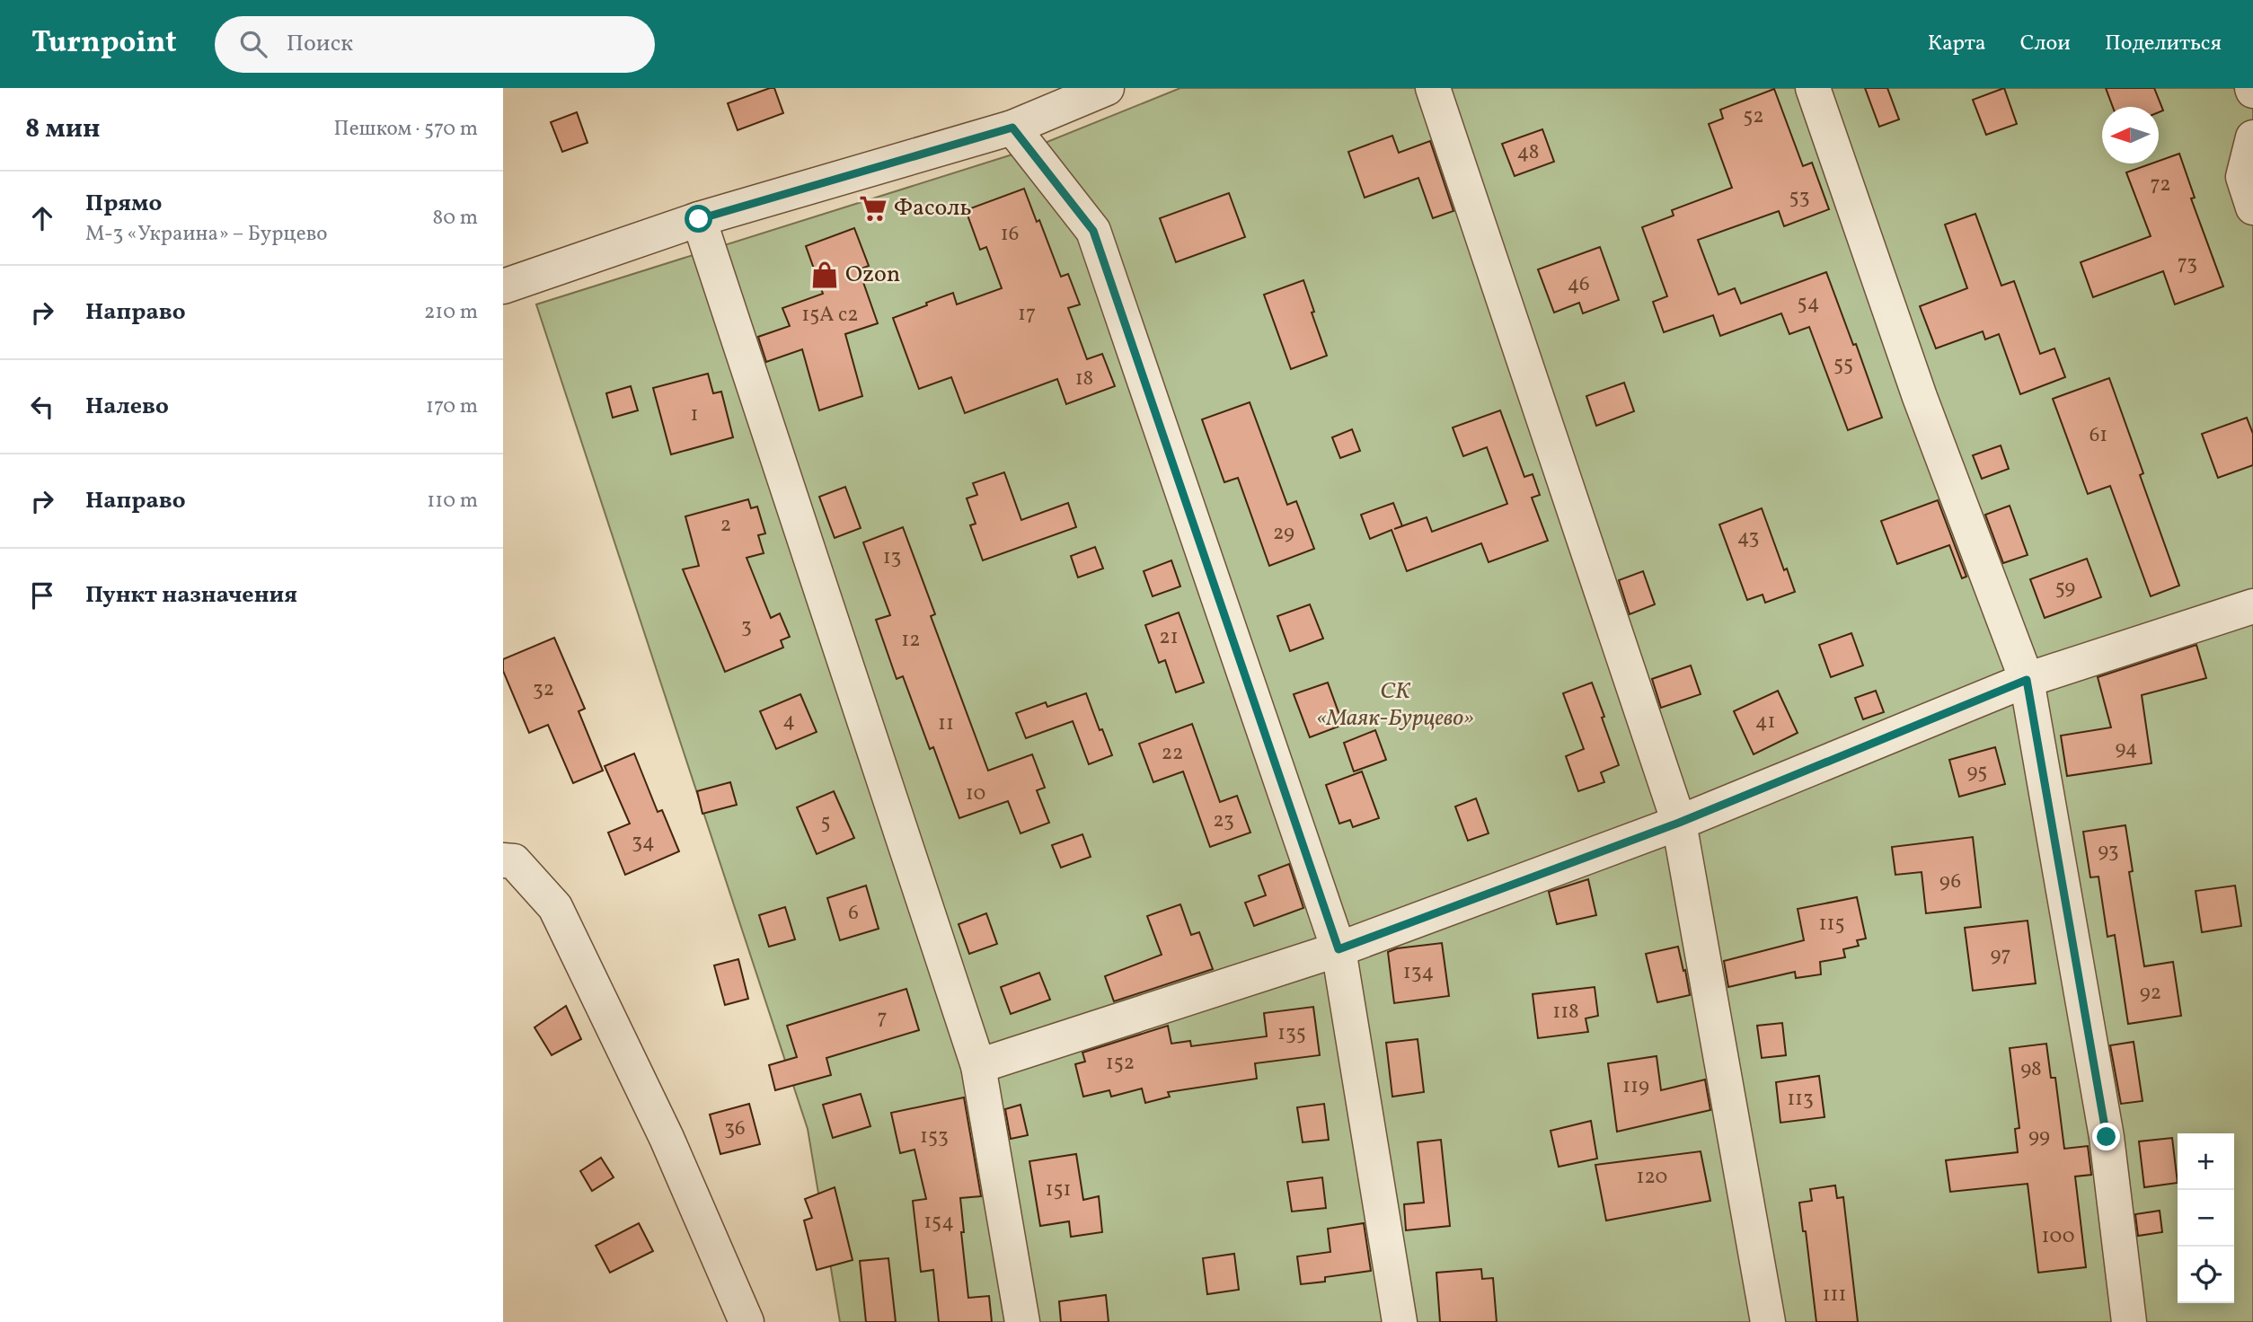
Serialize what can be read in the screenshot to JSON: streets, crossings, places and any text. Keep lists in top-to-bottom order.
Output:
{
  "parks": ["СК «Маяк-Бурцево»"],
  "places": {
    "supermarket": ["Фасоль"],
    "shop": ["Ozon"]
  },
  "house_numbers": [
    "52",
    "48",
    "72",
    "53",
    "16",
    "73",
    "46",
    "54",
    "17",
    "15А с2",
    "55",
    "18",
    "1",
    "61",
    "2",
    "29",
    "43",
    "13",
    "59",
    "3",
    "21",
    "12",
    "32",
    "4",
    "41",
    "11",
    "94",
    "22",
    "95",
    "10",
    "23",
    "5",
    "34",
    "93",
    "96",
    "6",
    "115",
    "97",
    "134",
    "92",
    "118",
    "7",
    "135",
    "152",
    "98",
    "119",
    "113",
    "36",
    "153",
    "99",
    "120",
    "151",
    "154",
    "100",
    "111"
  ],
  "north": "left",
  "page": {
    "header": "Turnpoint",
    "search": "Поиск",
    "nav": ["Карта", "Слои", "Поделиться"],
    "heading": ["8 мин", "Пешком · 570 m"],
    "list": [
      ["Прямо", "М-3 «Украина» – Бурцево", "80 m"],
      ["Направо", "210 m"],
      ["Налево", "170 m"],
      ["Направо", "110 m"],
      "Пункт назначения"
    ],
    "map_buttons": ["+", "−"]
  }
}
